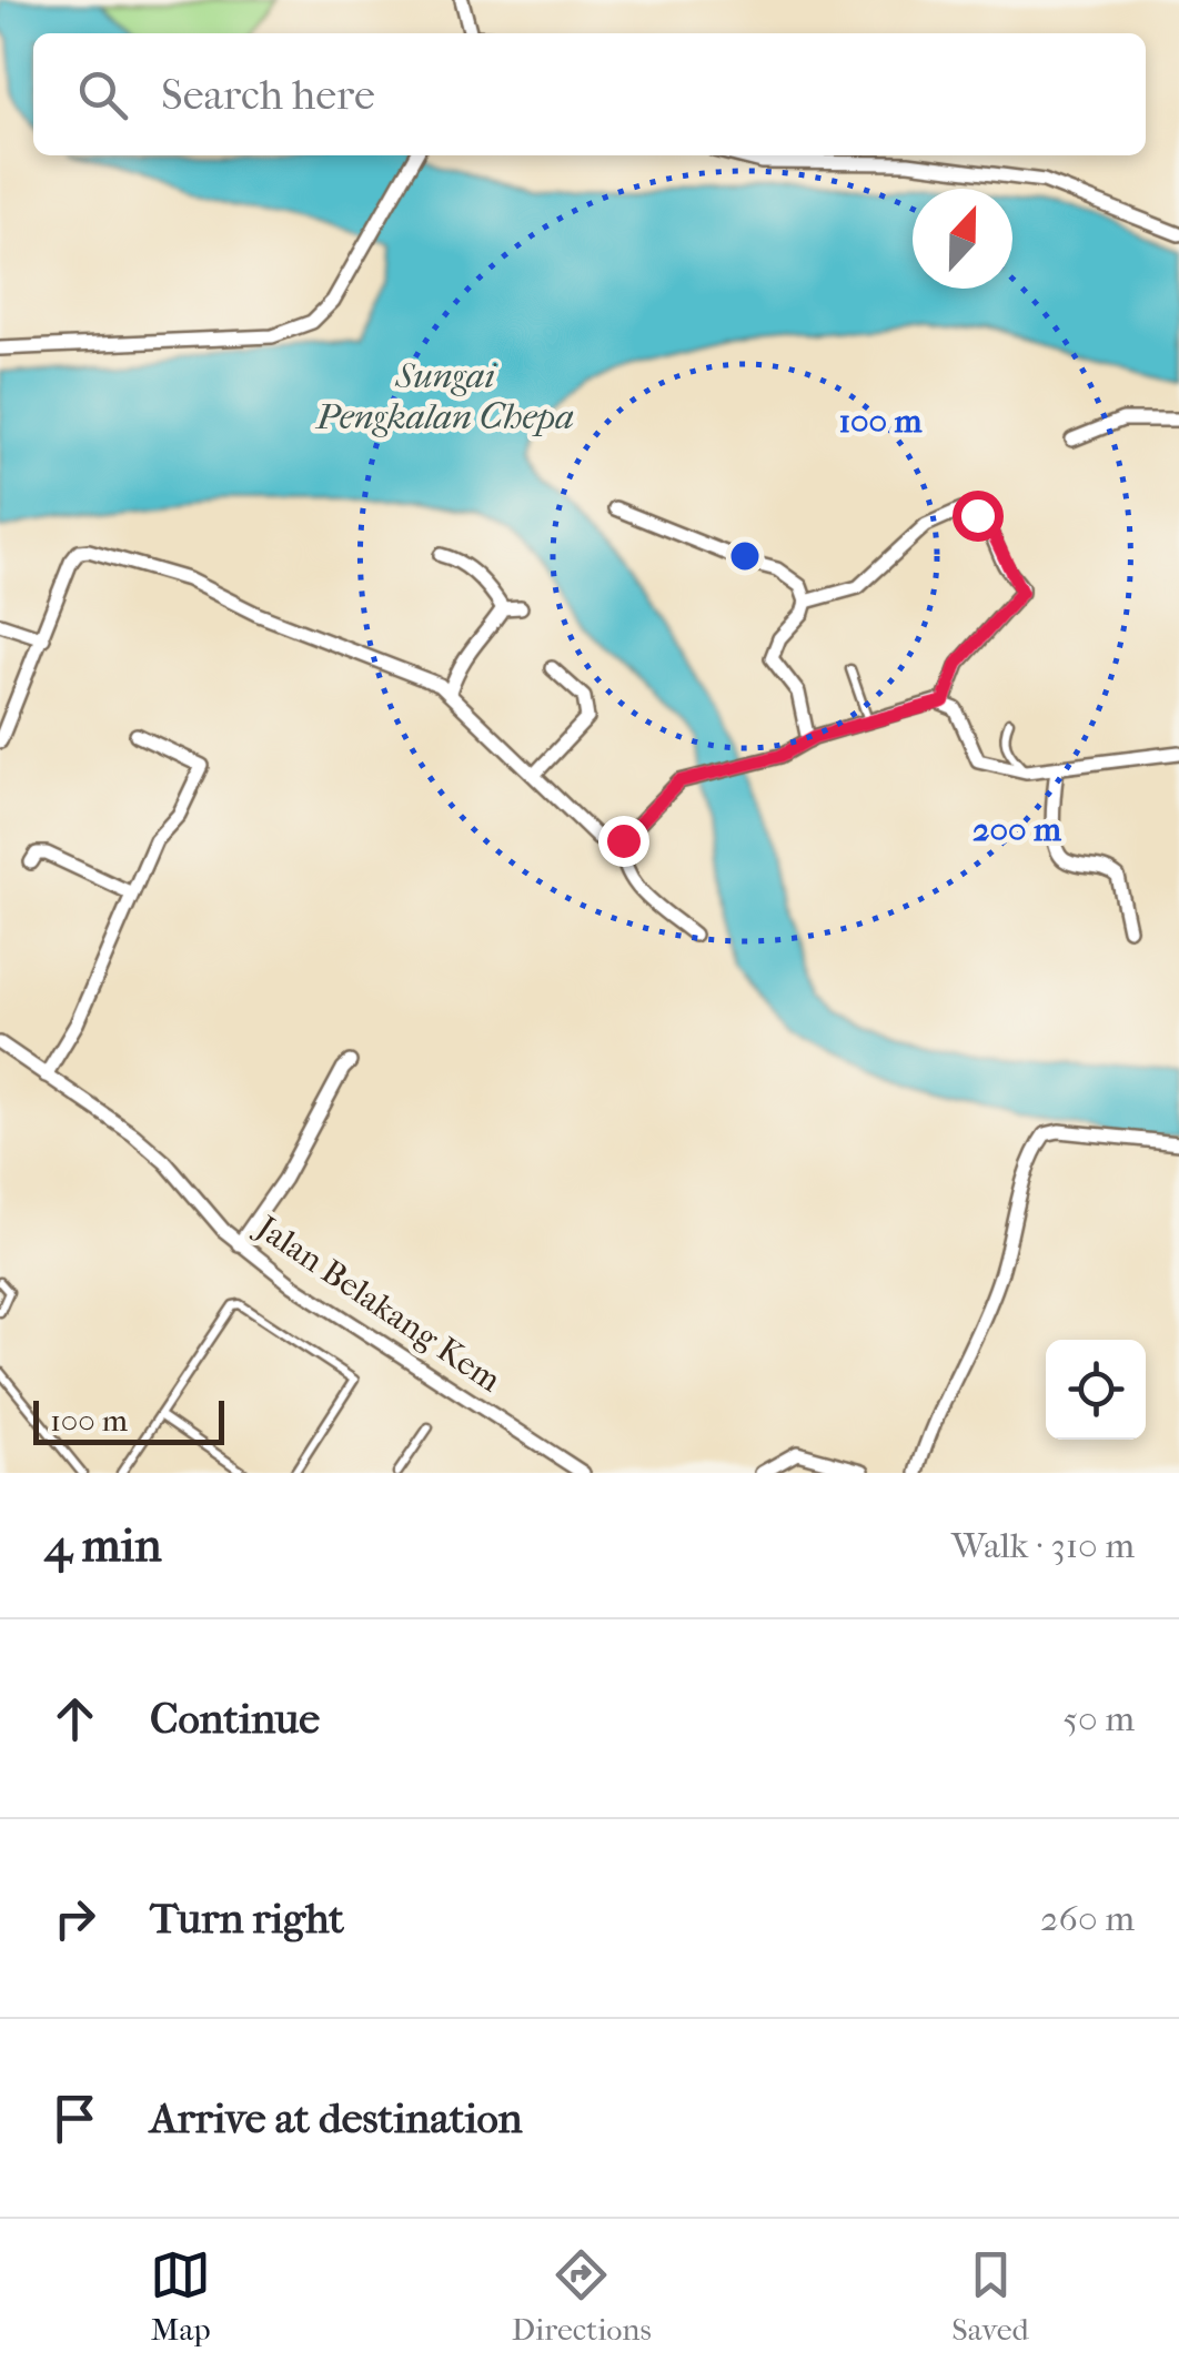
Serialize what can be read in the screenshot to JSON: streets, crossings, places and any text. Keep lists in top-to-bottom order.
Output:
{
  "streets": {
    "street": ["Jalan Belakang Kem"]
  },
  "water": ["Sungai Pengkalan Chepa"],
  "scale_bar": "100 m",
  "north": "top",
  "page": {
    "search": "Search here",
    "scale": "100 m",
    "heading": ["4 min", "Walk · 310 m"],
    "list": [
      ["Continue", "50 m"],
      ["Turn right", "260 m"],
      "Arrive at destination"
    ],
    "nav": ["Map", "Directions", "Saved"]
  },
  "rings": ["100 m", "200 m"]
}
